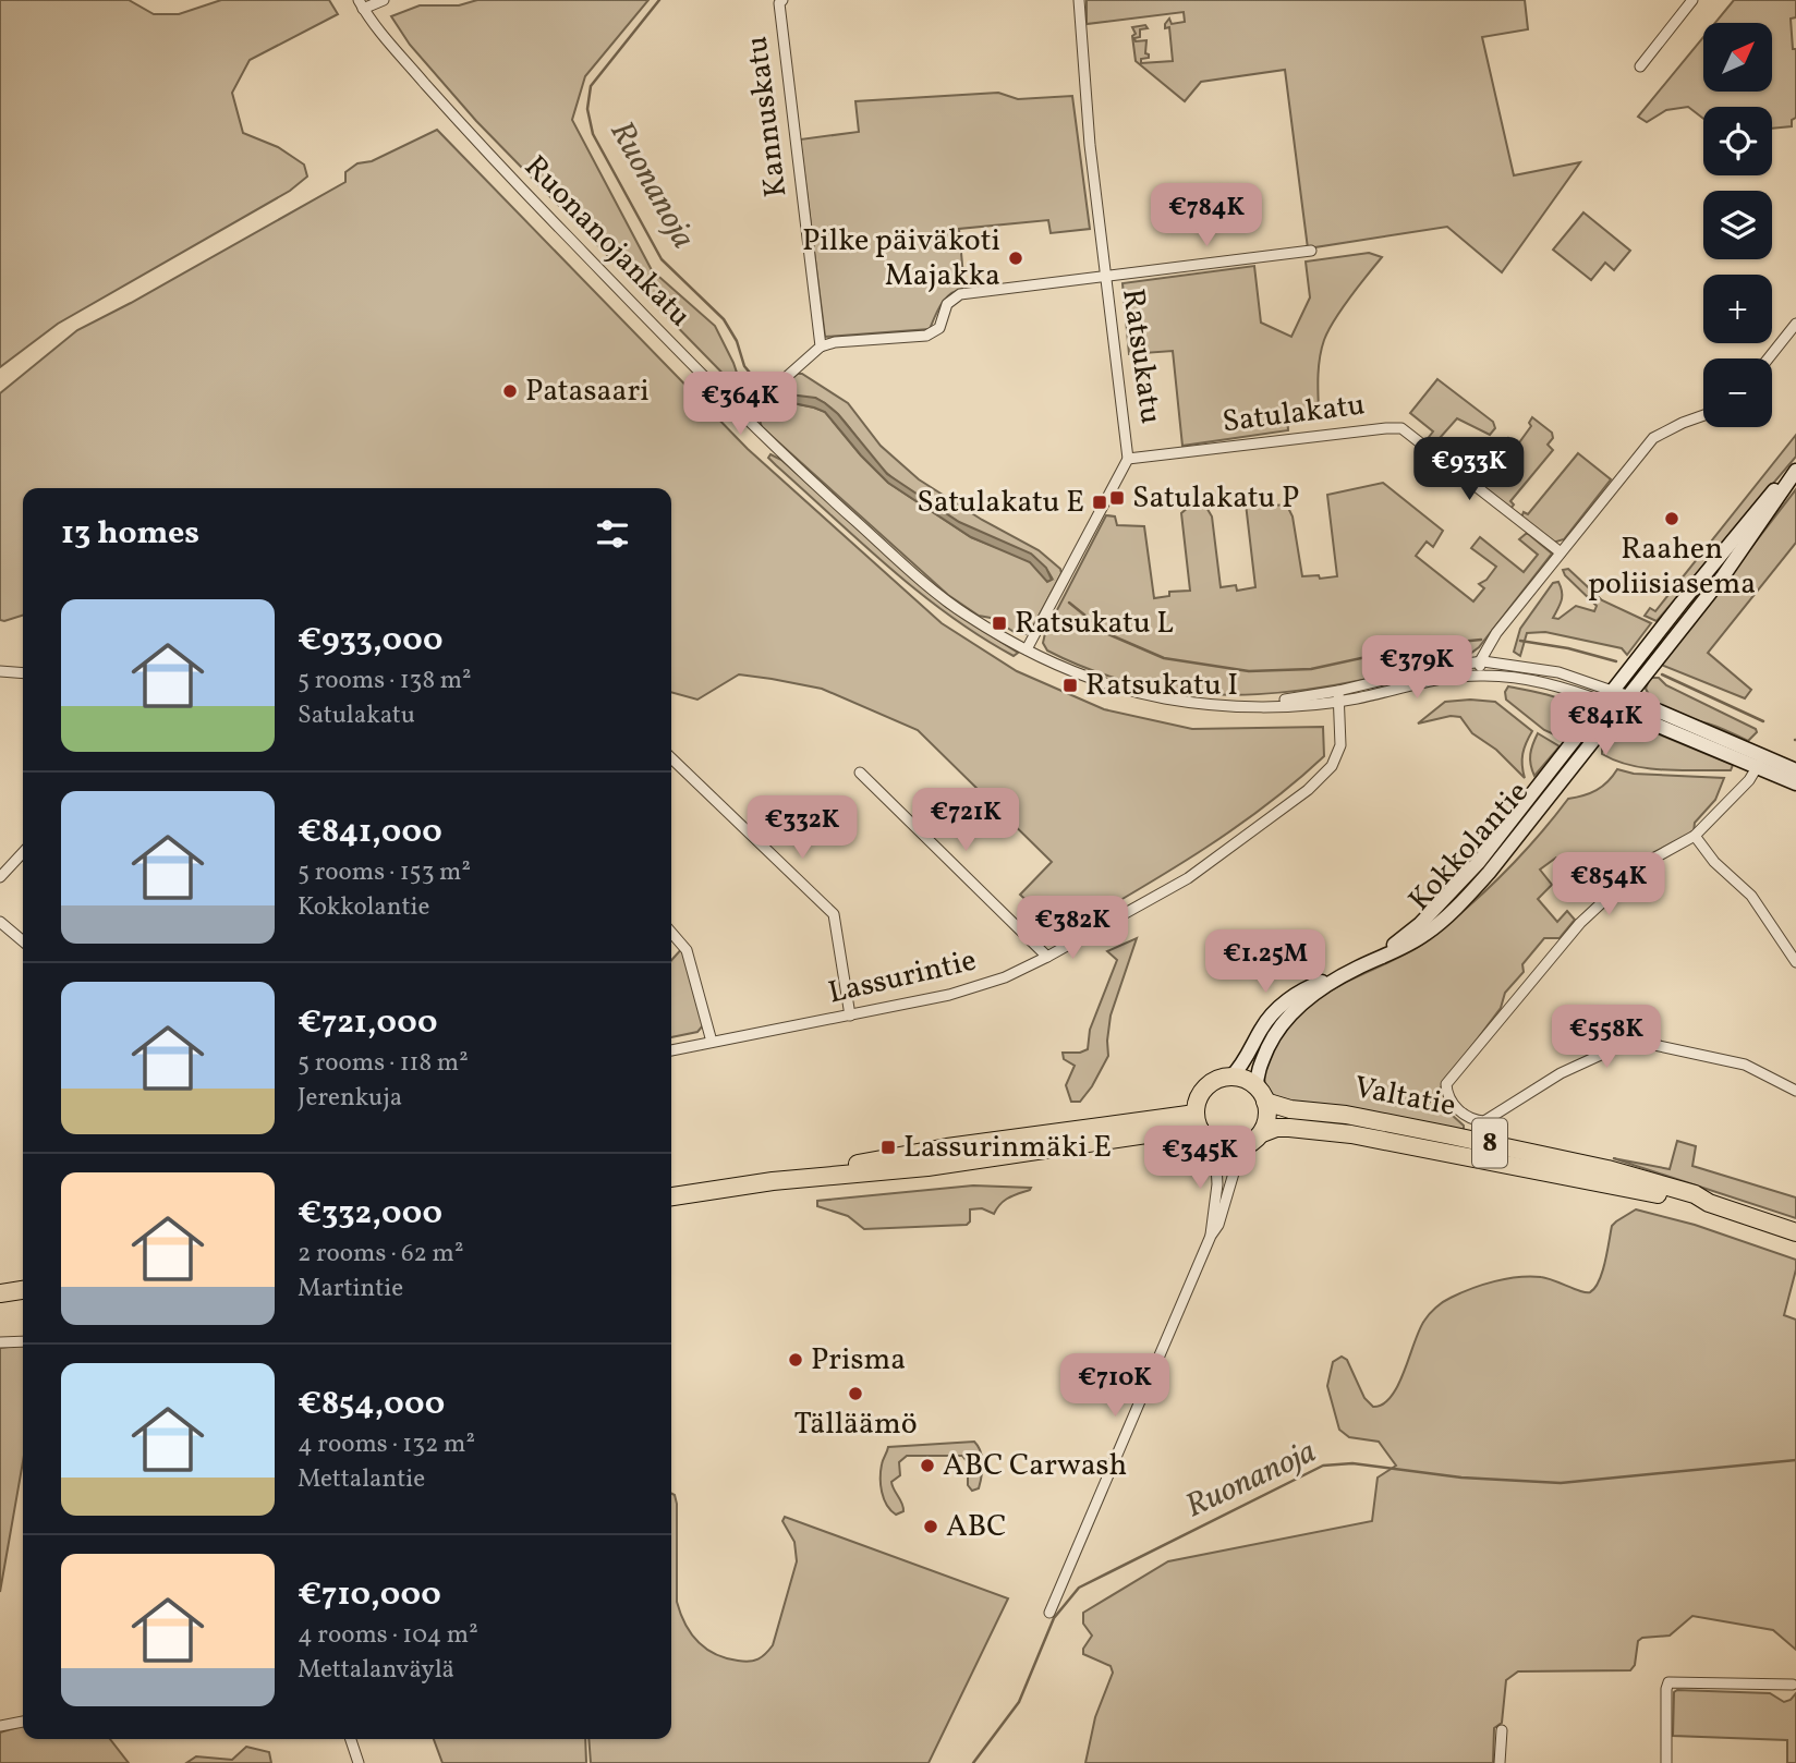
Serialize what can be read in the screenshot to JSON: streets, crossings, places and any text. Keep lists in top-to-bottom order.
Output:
{
  "streets": {
    "highway": ["Valtatie", "8"],
    "main road": ["Kokkolantie"],
    "street": [
      "Kannuskatu",
      "Ruonanojankatu",
      "Ratsukatu",
      "Satulakatu",
      "Lassurintie"
    ]
  },
  "crossings": [
    ["Ruonanojankatu", "Ratsukatu"],
    ["Ruonanojankatu", "Lassurintie"],
    ["Ratsukatu", "Satulakatu"],
    ["Kokkolantie", "Valtatie"],
    ["Kokkolantie", "8"],
    ["Valtatie", "8"]
  ],
  "water": ["Ruonanoja"],
  "places": {
    "other": [
      "Pilke päiväkoti Majakka",
      "Patasaari",
      "Raahen poliisiasema",
      "Prisma",
      "Tälläämö",
      "ABC Carwash",
      "ABC"
    ],
    "transit": [
      "Satulakatu P",
      "Satulakatu E",
      "Ratsukatu L",
      "Ratsukatu I",
      "Lassurinmäki E"
    ]
  },
  "north": "top right",
  "page": {
    "map_buttons": ["+", "−"],
    "price": [
      "€784K",
      "€364K",
      "€933K",
      "€379K",
      "€841K",
      "€721K",
      "€332K",
      "€854K",
      "€382K",
      "€1.25M",
      "€558K",
      "€345K",
      "€710K"
    ],
    "heading": "13 homes",
    "list": [
      {
        "name": "€933,000",
        "note": "5 rooms · 138 m² · Satulakatu"
      },
      {
        "name": "€841,000",
        "note": "5 rooms · 153 m² · Kokkolantie"
      },
      {
        "name": "€721,000",
        "note": "5 rooms · 118 m² · Jerenkuja"
      },
      {
        "name": "€332,000",
        "note": "2 rooms · 62 m² · Martintie"
      },
      {
        "name": "€854,000",
        "note": "4 rooms · 132 m² · Mettalantie"
      },
      {
        "name": "€710,000",
        "note": "4 rooms · 104 m² · Mettalanväylä"
      }
    ]
  }
}
